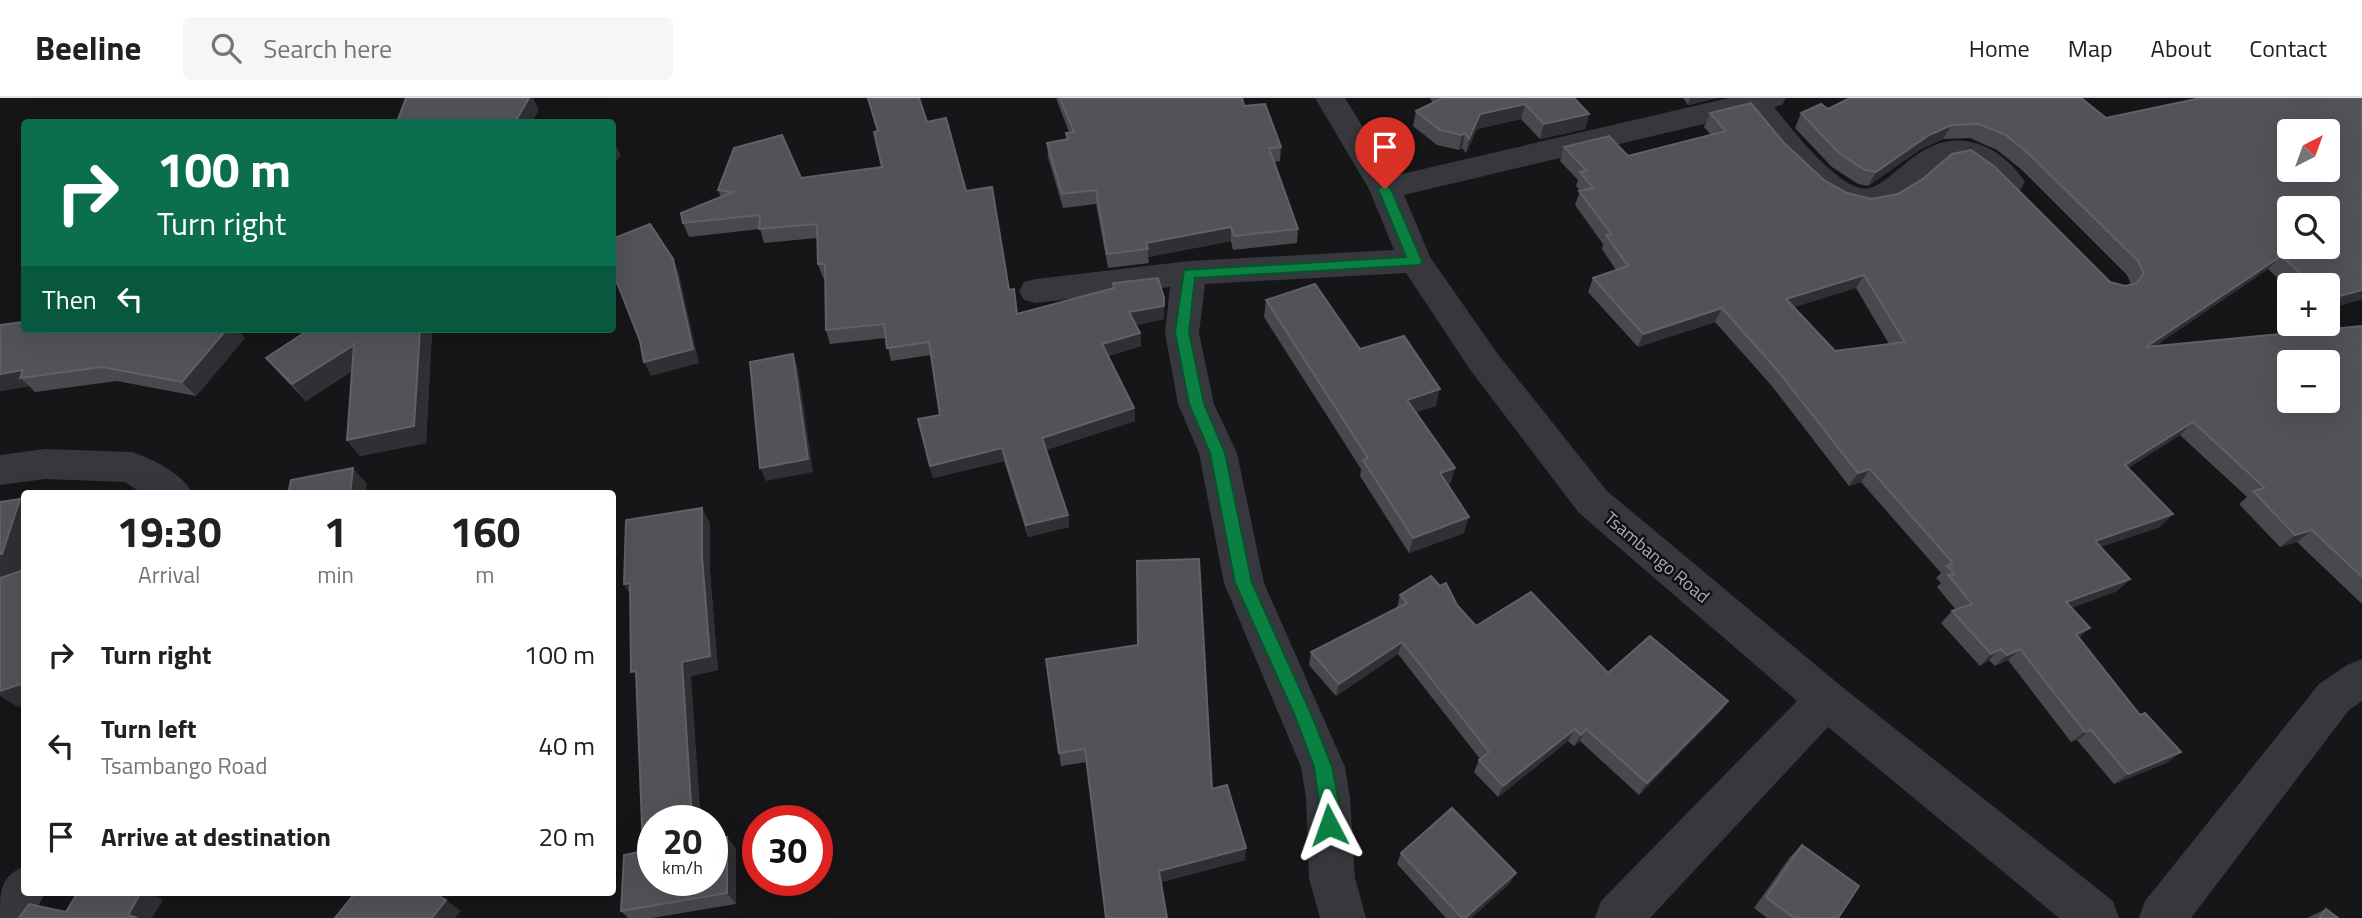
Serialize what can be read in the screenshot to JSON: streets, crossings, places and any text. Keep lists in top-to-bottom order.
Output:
{
  "streets": {
    "street": ["Tsambango Road"]
  },
  "north": "top right",
  "page": {
    "header": "Beeline",
    "search": "Search here",
    "nav": [
      "Home",
      "Map",
      "About",
      "Contact"
    ],
    "map_buttons": ["+", "−"],
    "turn": ["100 m", "Turn right"],
    "then": "Then",
    "eta": [
      "19:30",
      "Arrival",
      "1",
      "min",
      "160",
      "m"
    ],
    "list": [
      {
        "name": "Turn right",
        "value": "100 m"
      },
      {
        "name": "Turn left",
        "note": "Tsambango Road",
        "value": "40 m"
      },
      {
        "name": "Arrive at destination",
        "value": "20 m"
      }
    ],
    "speed": "20 km/h",
    "limit": "30"
  }
}
